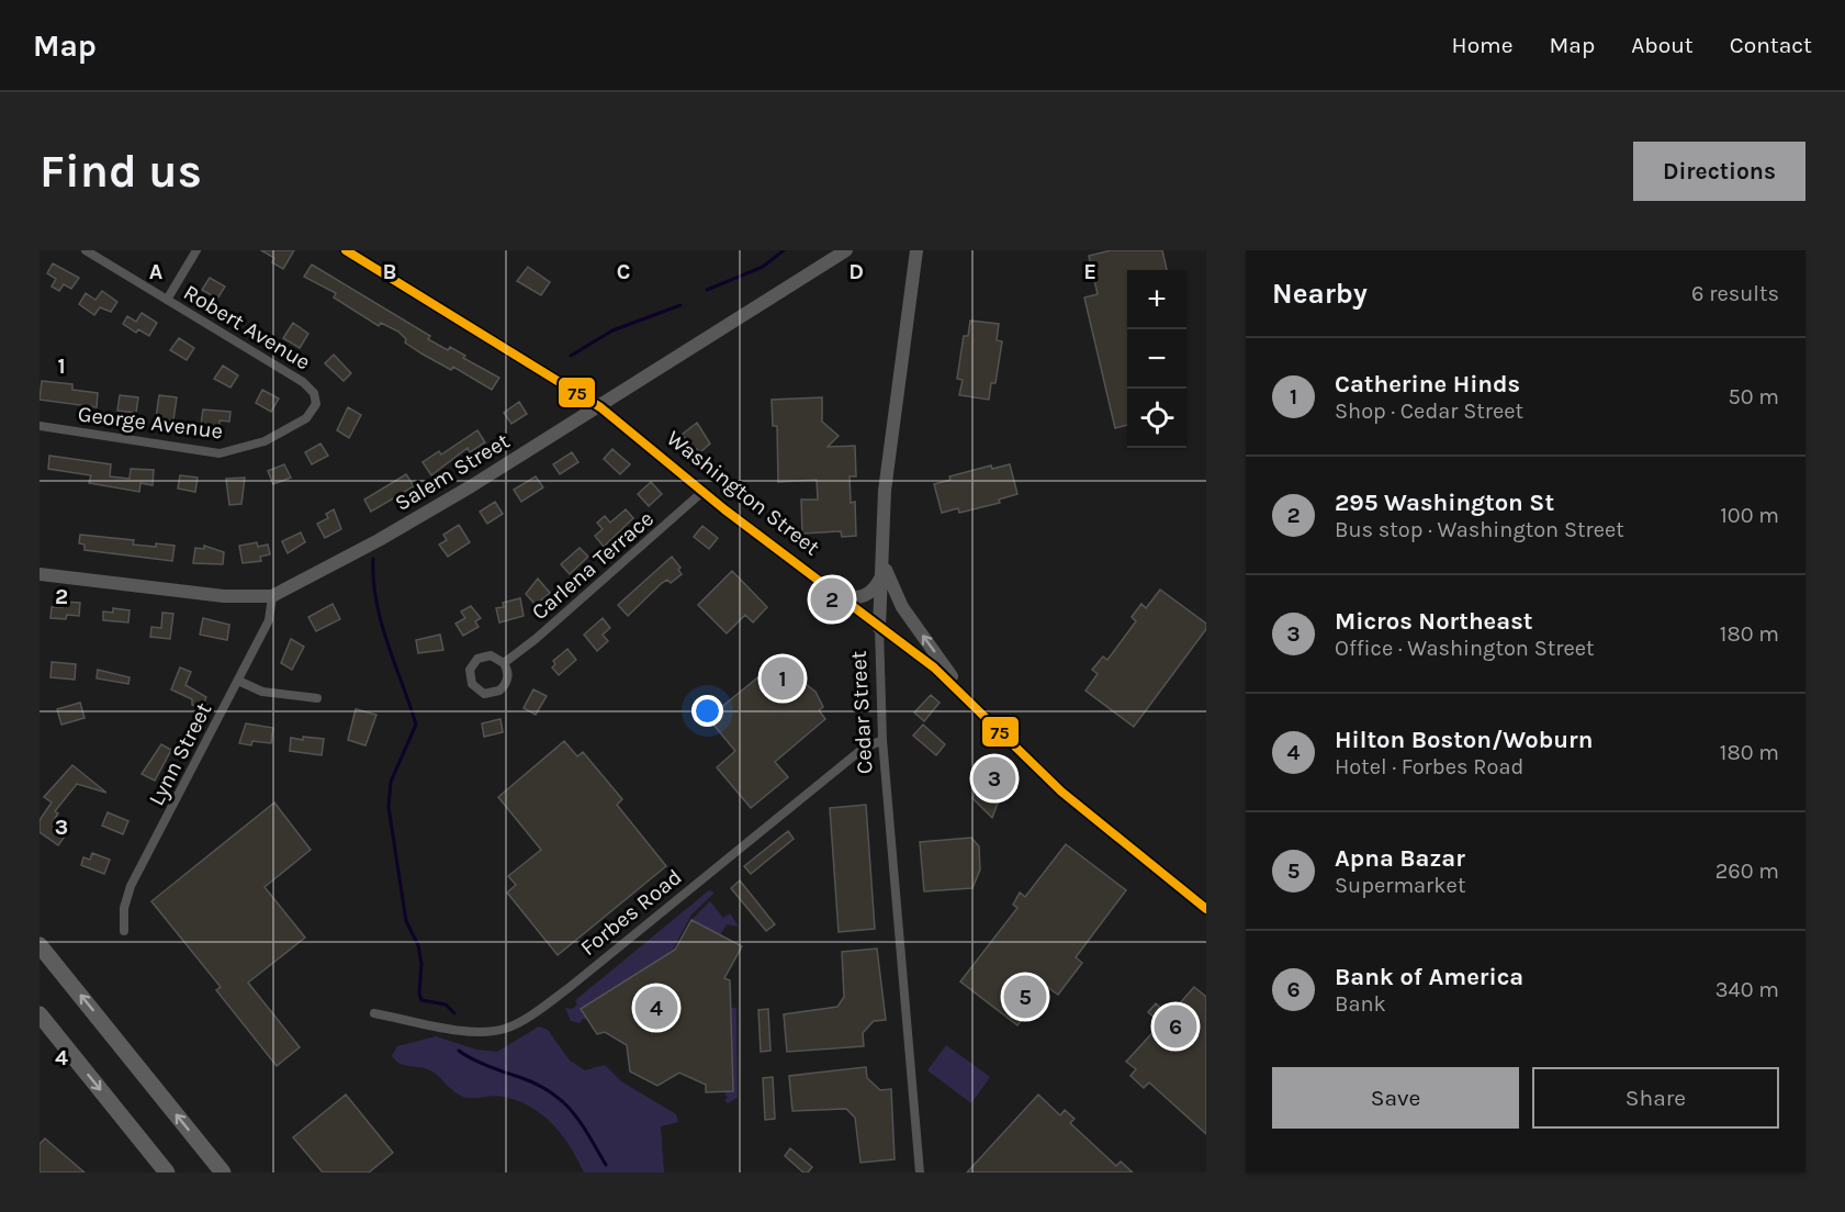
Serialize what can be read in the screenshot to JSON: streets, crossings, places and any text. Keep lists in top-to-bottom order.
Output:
{
  "streets": {
    "main road": ["Salem Street", "Washington Street", "Cedar Street"],
    "street": [
      "Robert Avenue",
      "George Avenue",
      "Carlena Terrace",
      "Lynn Street",
      "Forbes Road"
    ]
  },
  "crossings": [
    ["Robert Avenue", "George Avenue"],
    ["Salem Street", "Washington Street"],
    ["Salem Street", "Lynn Street"],
    ["Washington Street", "Carlena Terrace"],
    ["Washington Street", "Cedar Street"],
    ["Cedar Street", "Forbes Road"]
  ],
  "lines": ["transit line 75"],
  "page": {
    "header": "Map",
    "nav": [
      "Home",
      "Map",
      "About",
      "Contact"
    ],
    "buttons": [
      "Directions",
      ["Save", "Share"]
    ],
    "title": "Find us",
    "heading": ["Nearby", "6 results"],
    "map_buttons": ["+", "−"],
    "list": [
      {
        "mark": "1",
        "name": "Catherine Hinds",
        "note": "Shop · Cedar Street",
        "value": "50 m"
      },
      {
        "mark": "2",
        "name": "295 Washington St",
        "note": "Bus stop · Washington Street",
        "value": "100 m"
      },
      {
        "mark": "3",
        "name": "Micros Northeast",
        "note": "Office · Washington Street",
        "value": "180 m"
      },
      {
        "mark": "4",
        "name": "Hilton Boston/Woburn",
        "note": "Hotel · Forbes Road",
        "value": "180 m"
      },
      {
        "mark": "5",
        "name": "Apna Bazar",
        "note": "Supermarket",
        "value": "260 m"
      },
      {
        "mark": "6",
        "name": "Bank of America",
        "note": "Bank",
        "value": "340 m"
      }
    ],
    "pins": [
      "2",
      "1",
      "3",
      "5",
      "4",
      "6"
    ]
  },
  "grid": {
    "columns": [
      "A",
      "B",
      "C",
      "D",
      "E"
    ],
    "rows": [
      "1",
      "2",
      "3",
      "4"
    ]
  }
}
